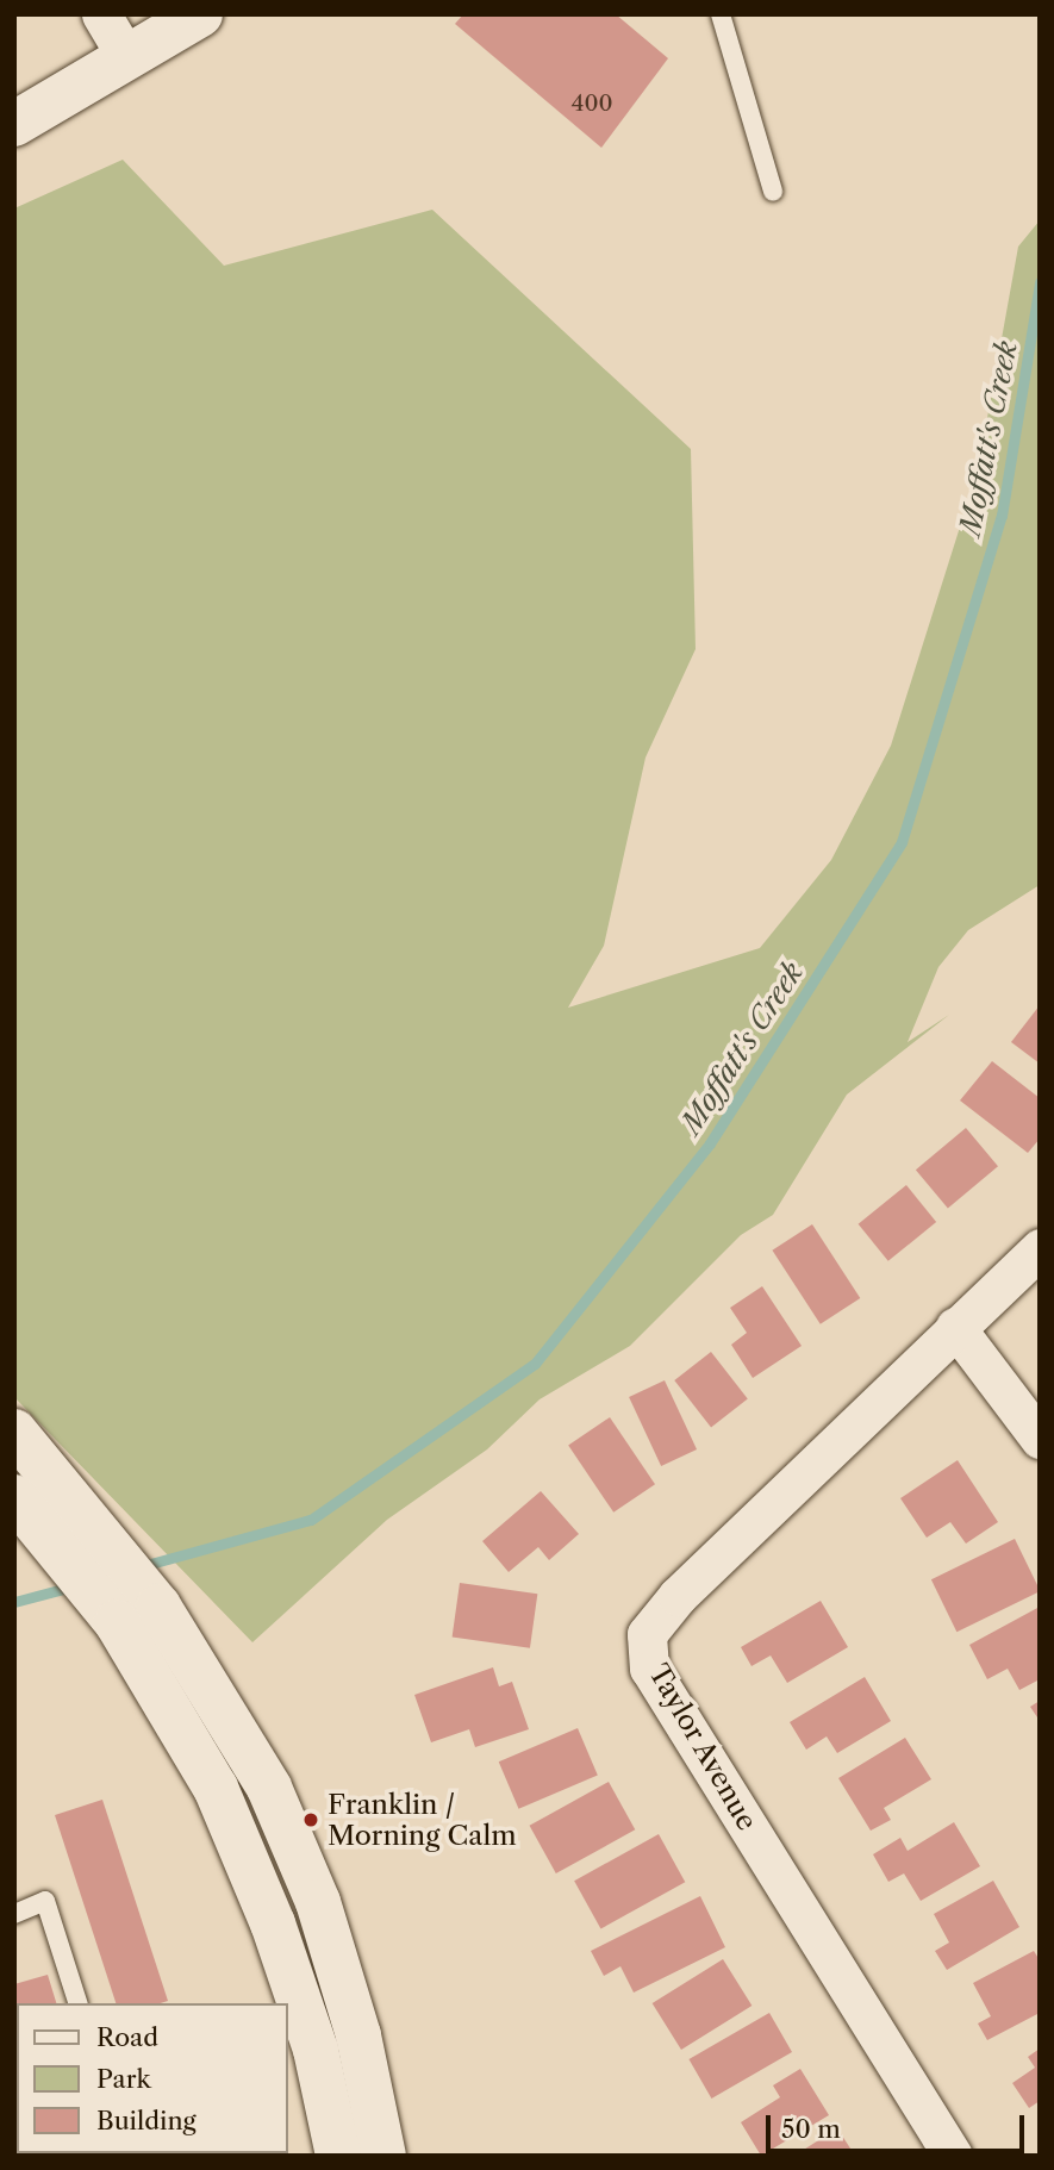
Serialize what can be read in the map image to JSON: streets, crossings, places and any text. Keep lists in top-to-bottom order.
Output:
{
  "streets": {
    "street": ["Taylor Avenue"]
  },
  "water": ["Moffatt's Creek"],
  "places": ["Franklin / Morning Calm"],
  "house_numbers": ["400"],
  "legend": ["Road", "Park", "Building"],
  "scale_bar": "50 m"
}
